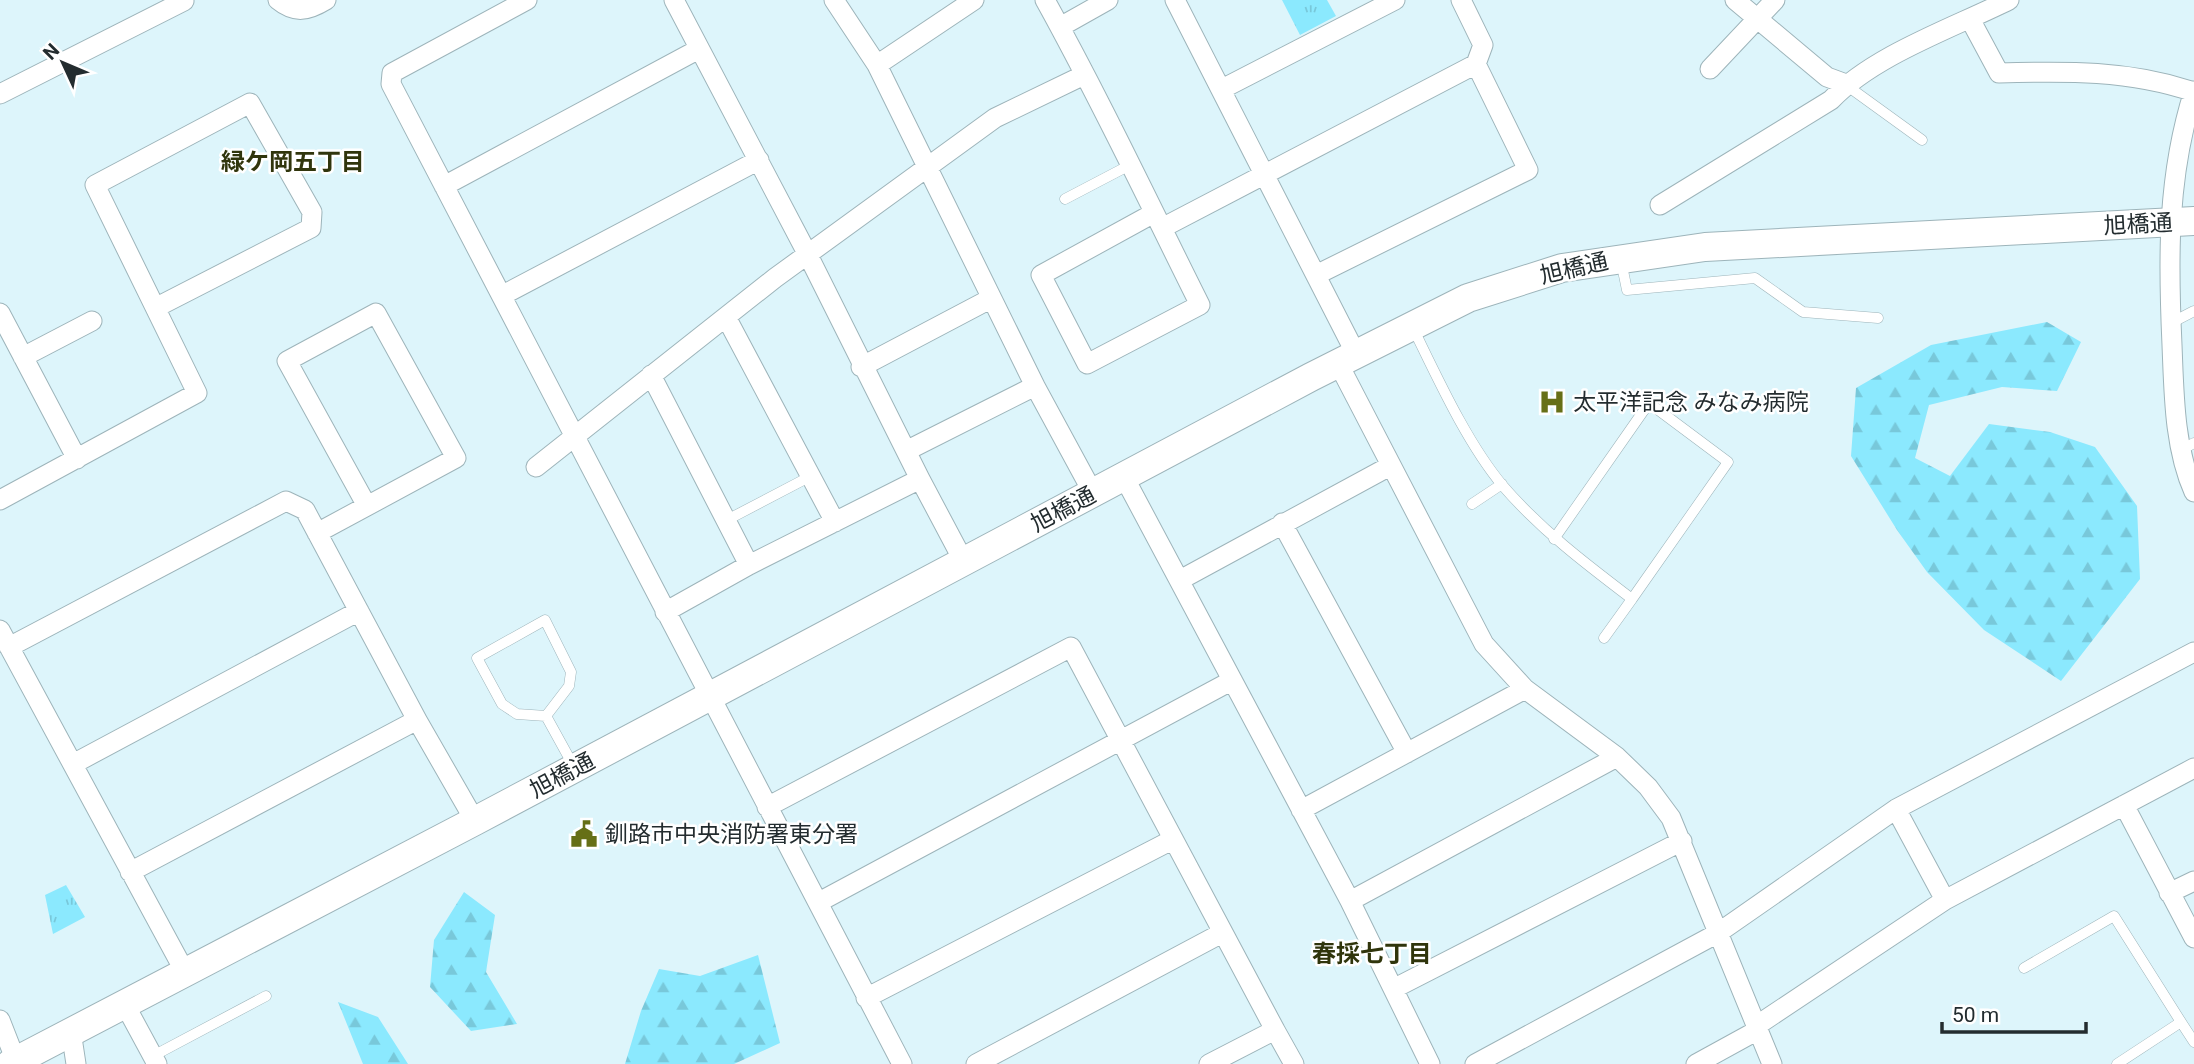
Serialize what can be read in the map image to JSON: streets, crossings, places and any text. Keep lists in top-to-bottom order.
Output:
{
  "streets": {
    "street": ["旭橋通"]
  },
  "districts": ["緑ケ岡五丁目", "春採七丁目"],
  "places": {
    "hospital": ["太平洋記念 みなみ病院"],
    "public building": ["釧路市中央消防署東分署"]
  },
  "scale_bar": "50 m",
  "north": "top left"
}
